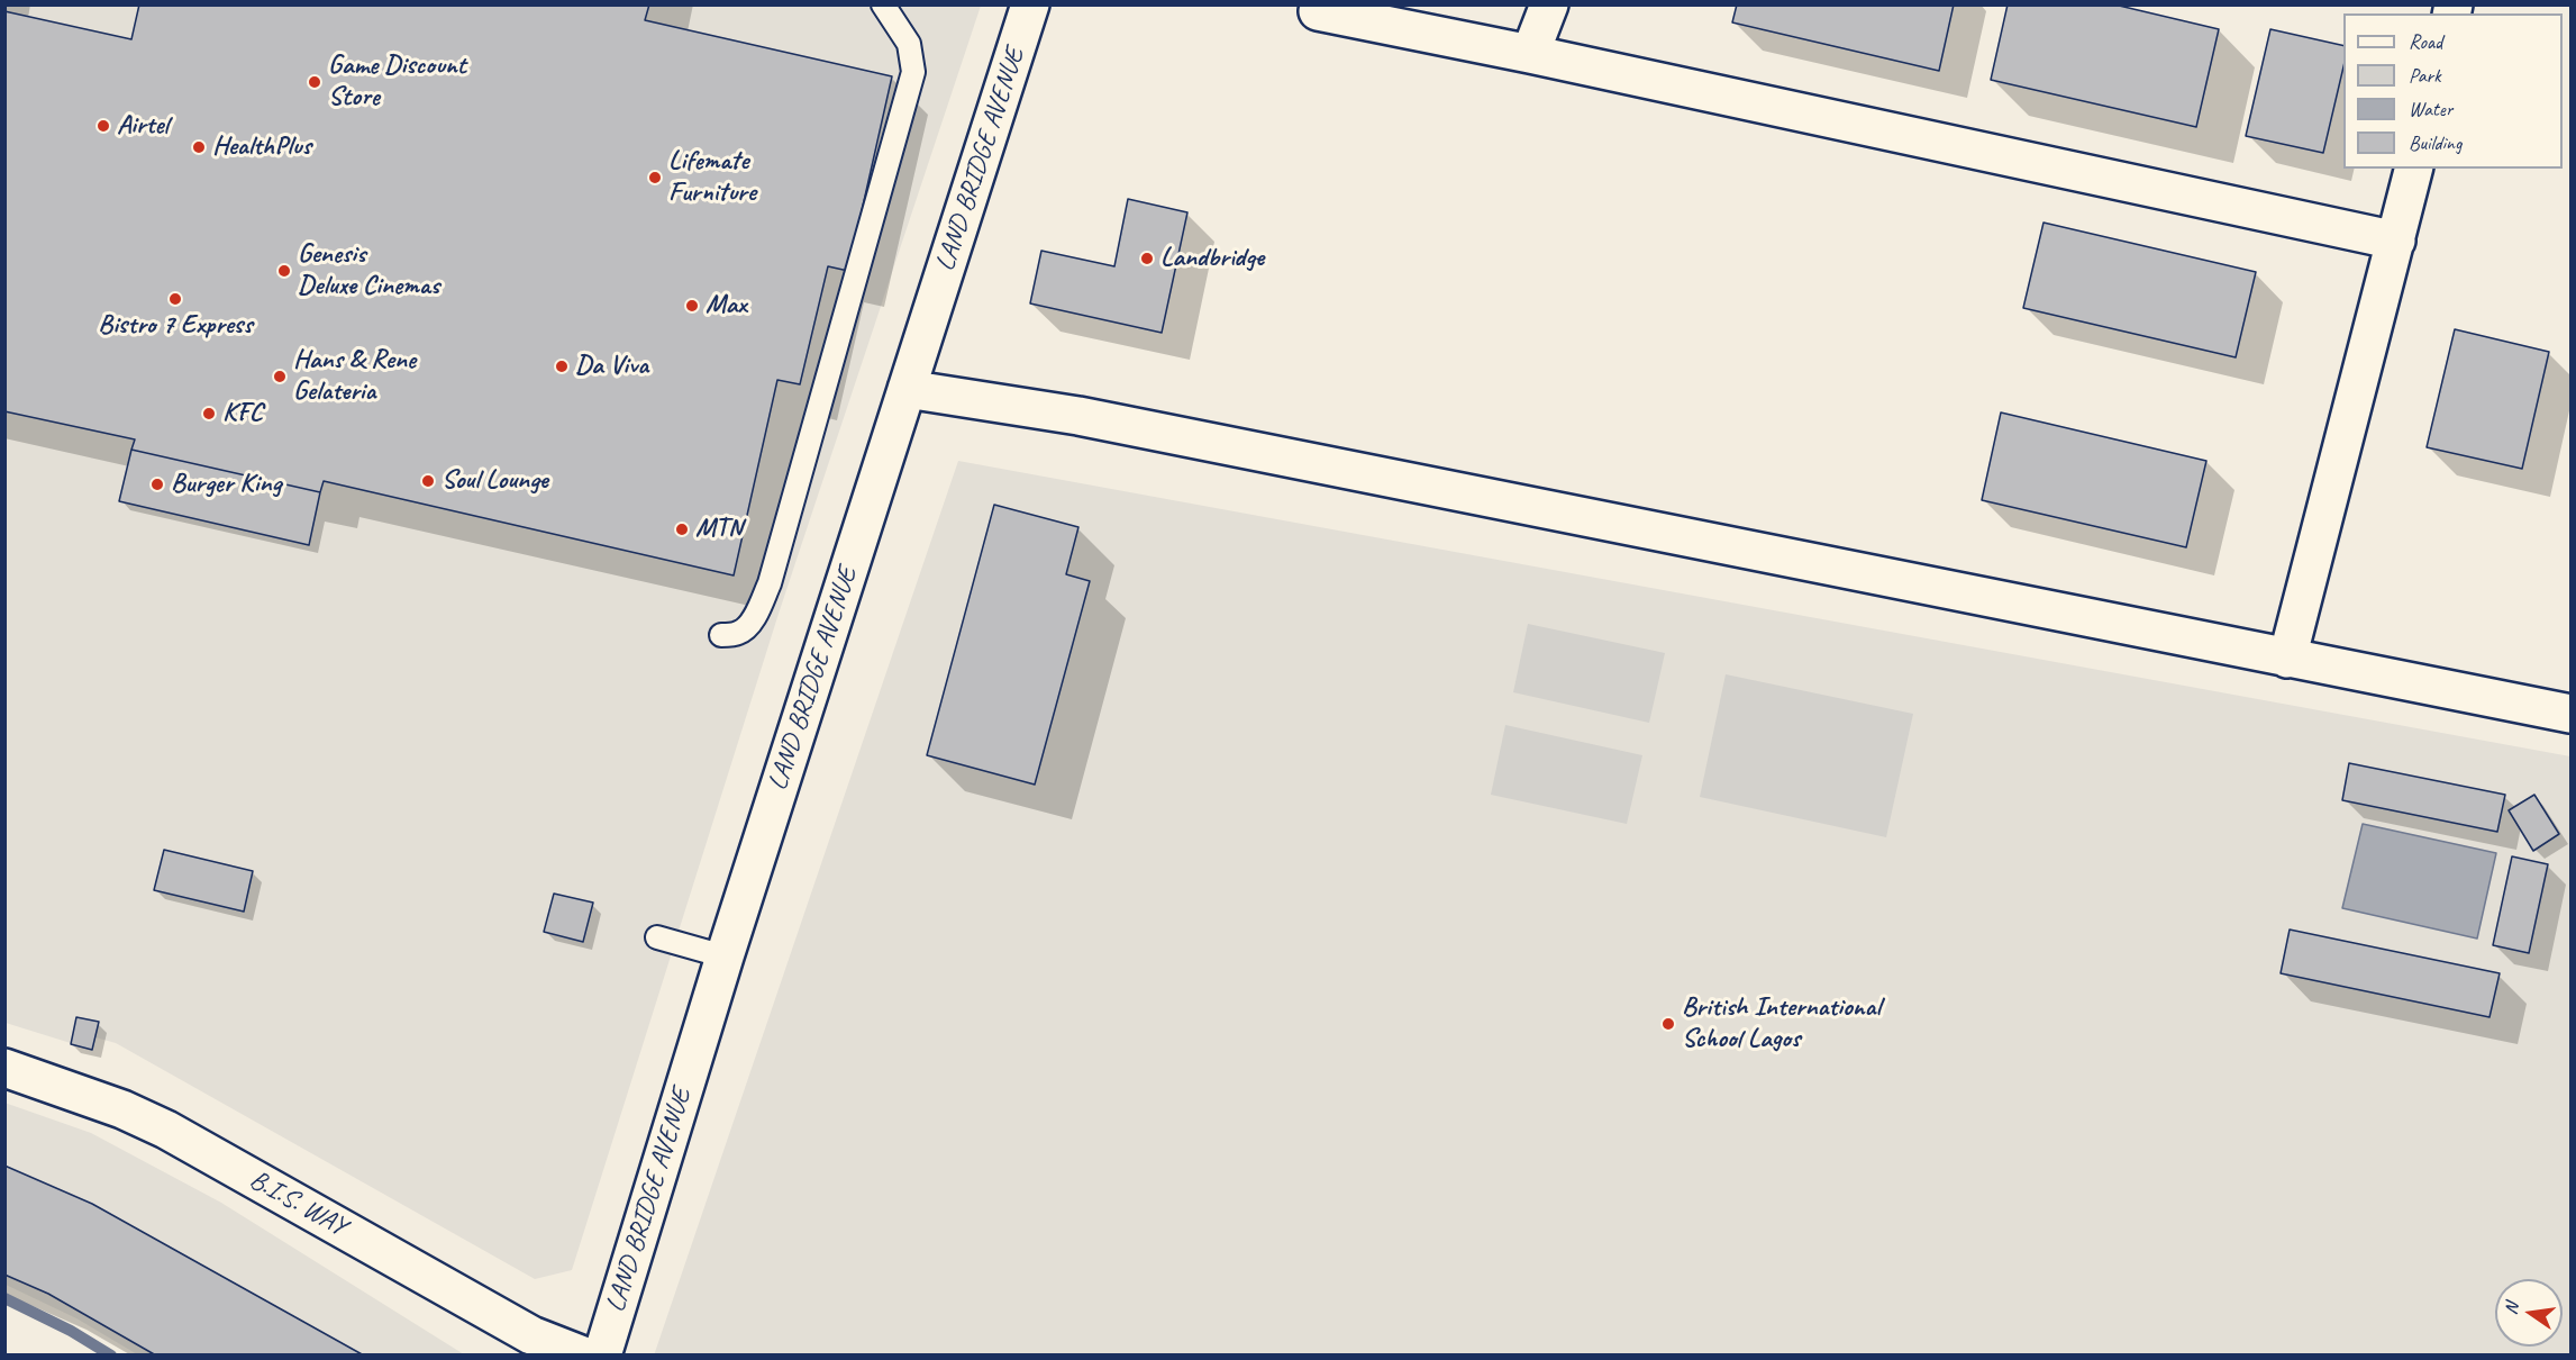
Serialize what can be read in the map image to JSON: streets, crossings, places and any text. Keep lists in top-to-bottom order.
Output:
{
  "streets": {
    "street": ["LAND BRIDGE AVENUE", "B.I.S. WAY"]
  },
  "places": [
    "Game Discount Store",
    "Airtel",
    "HealthPlus",
    "Lifemate Furniture",
    "Landbridge",
    "Genesis Deluxe Cinemas",
    "Bistro 7 Express",
    "Max",
    "Da Viva",
    "Hans & Rene Gelateria",
    "KFC",
    "Soul Lounge",
    "Burger King",
    "MTN",
    "British International School Lagos"
  ],
  "legend": [
    "Road",
    "Park",
    "Water",
    "Building"
  ],
  "north": "left"
}
